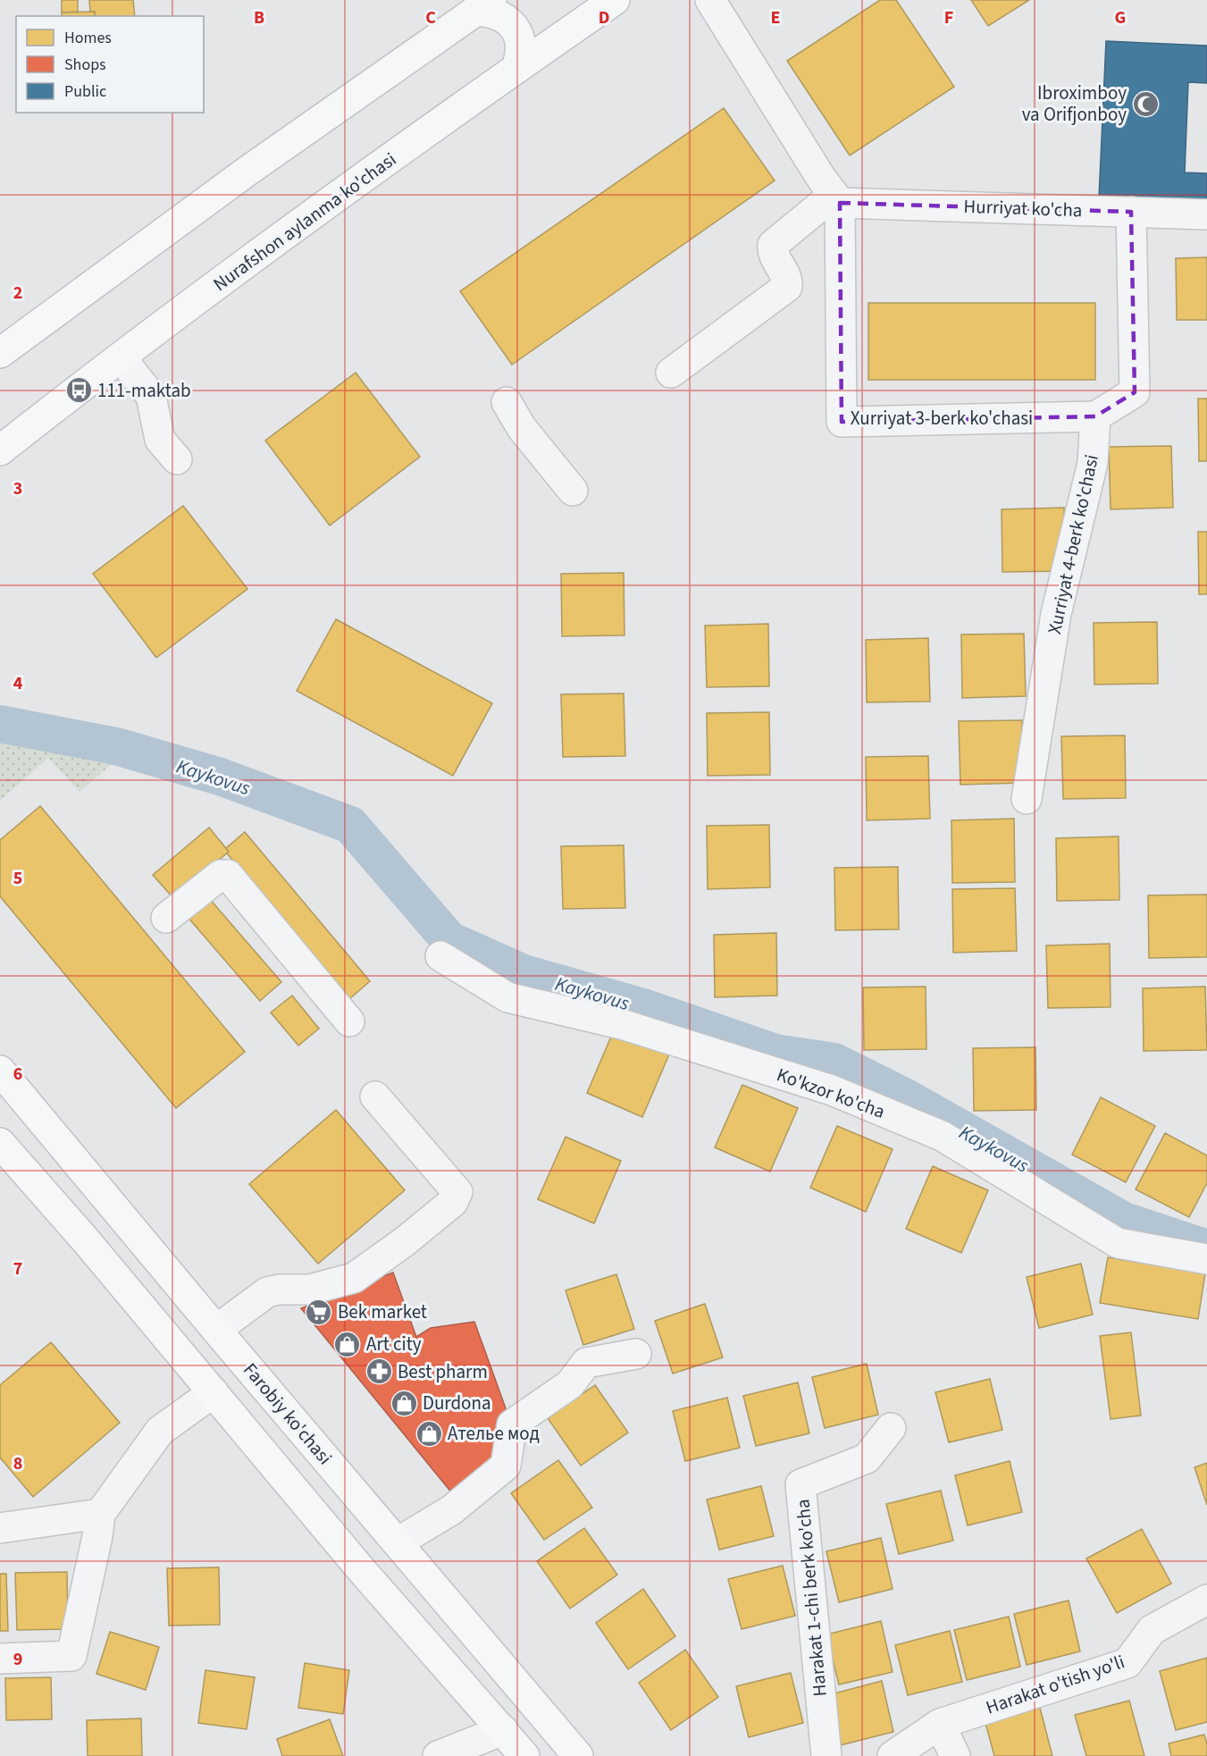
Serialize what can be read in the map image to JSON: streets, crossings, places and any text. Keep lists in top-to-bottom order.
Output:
{
  "streets": {
    "main road": ["Nurafshon aylanma ko'chasi", "Farobiy ko'chasi"],
    "street": [
      "Hurriyat ko'cha",
      "Xurriyat 3-berk ko'chasi",
      "Xurriyat 4-berk ko'chasi",
      "Ko'kzor ko'cha",
      "Harakat 1-chi berk ko'cha",
      "Harakat o'tish yo'li"
    ]
  },
  "crossings": [
    ["Hurriyat ko'cha", "Xurriyat 3-berk ko'chasi"],
    ["Xurriyat 3-berk ko'chasi", "Xurriyat 4-berk ko'chasi"]
  ],
  "water": ["Kaykovus"],
  "places": {
    "mosque": ["Ibroximboy va Orifjonboy"],
    "bus stop": ["111-maktab"],
    "supermarket": ["Bek market"],
    "shop": ["Art city", "Durdona", "Ателье мод"],
    "pharmacy": ["Best pharm"]
  },
  "legend": ["Homes", "Shops", "Public"],
  "grid": {
    "columns": [
      "B",
      "C",
      "D",
      "E",
      "F",
      "G"
    ],
    "rows": [
      "2",
      "3",
      "4",
      "5",
      "6",
      "7",
      "8",
      "9"
    ]
  }
}
